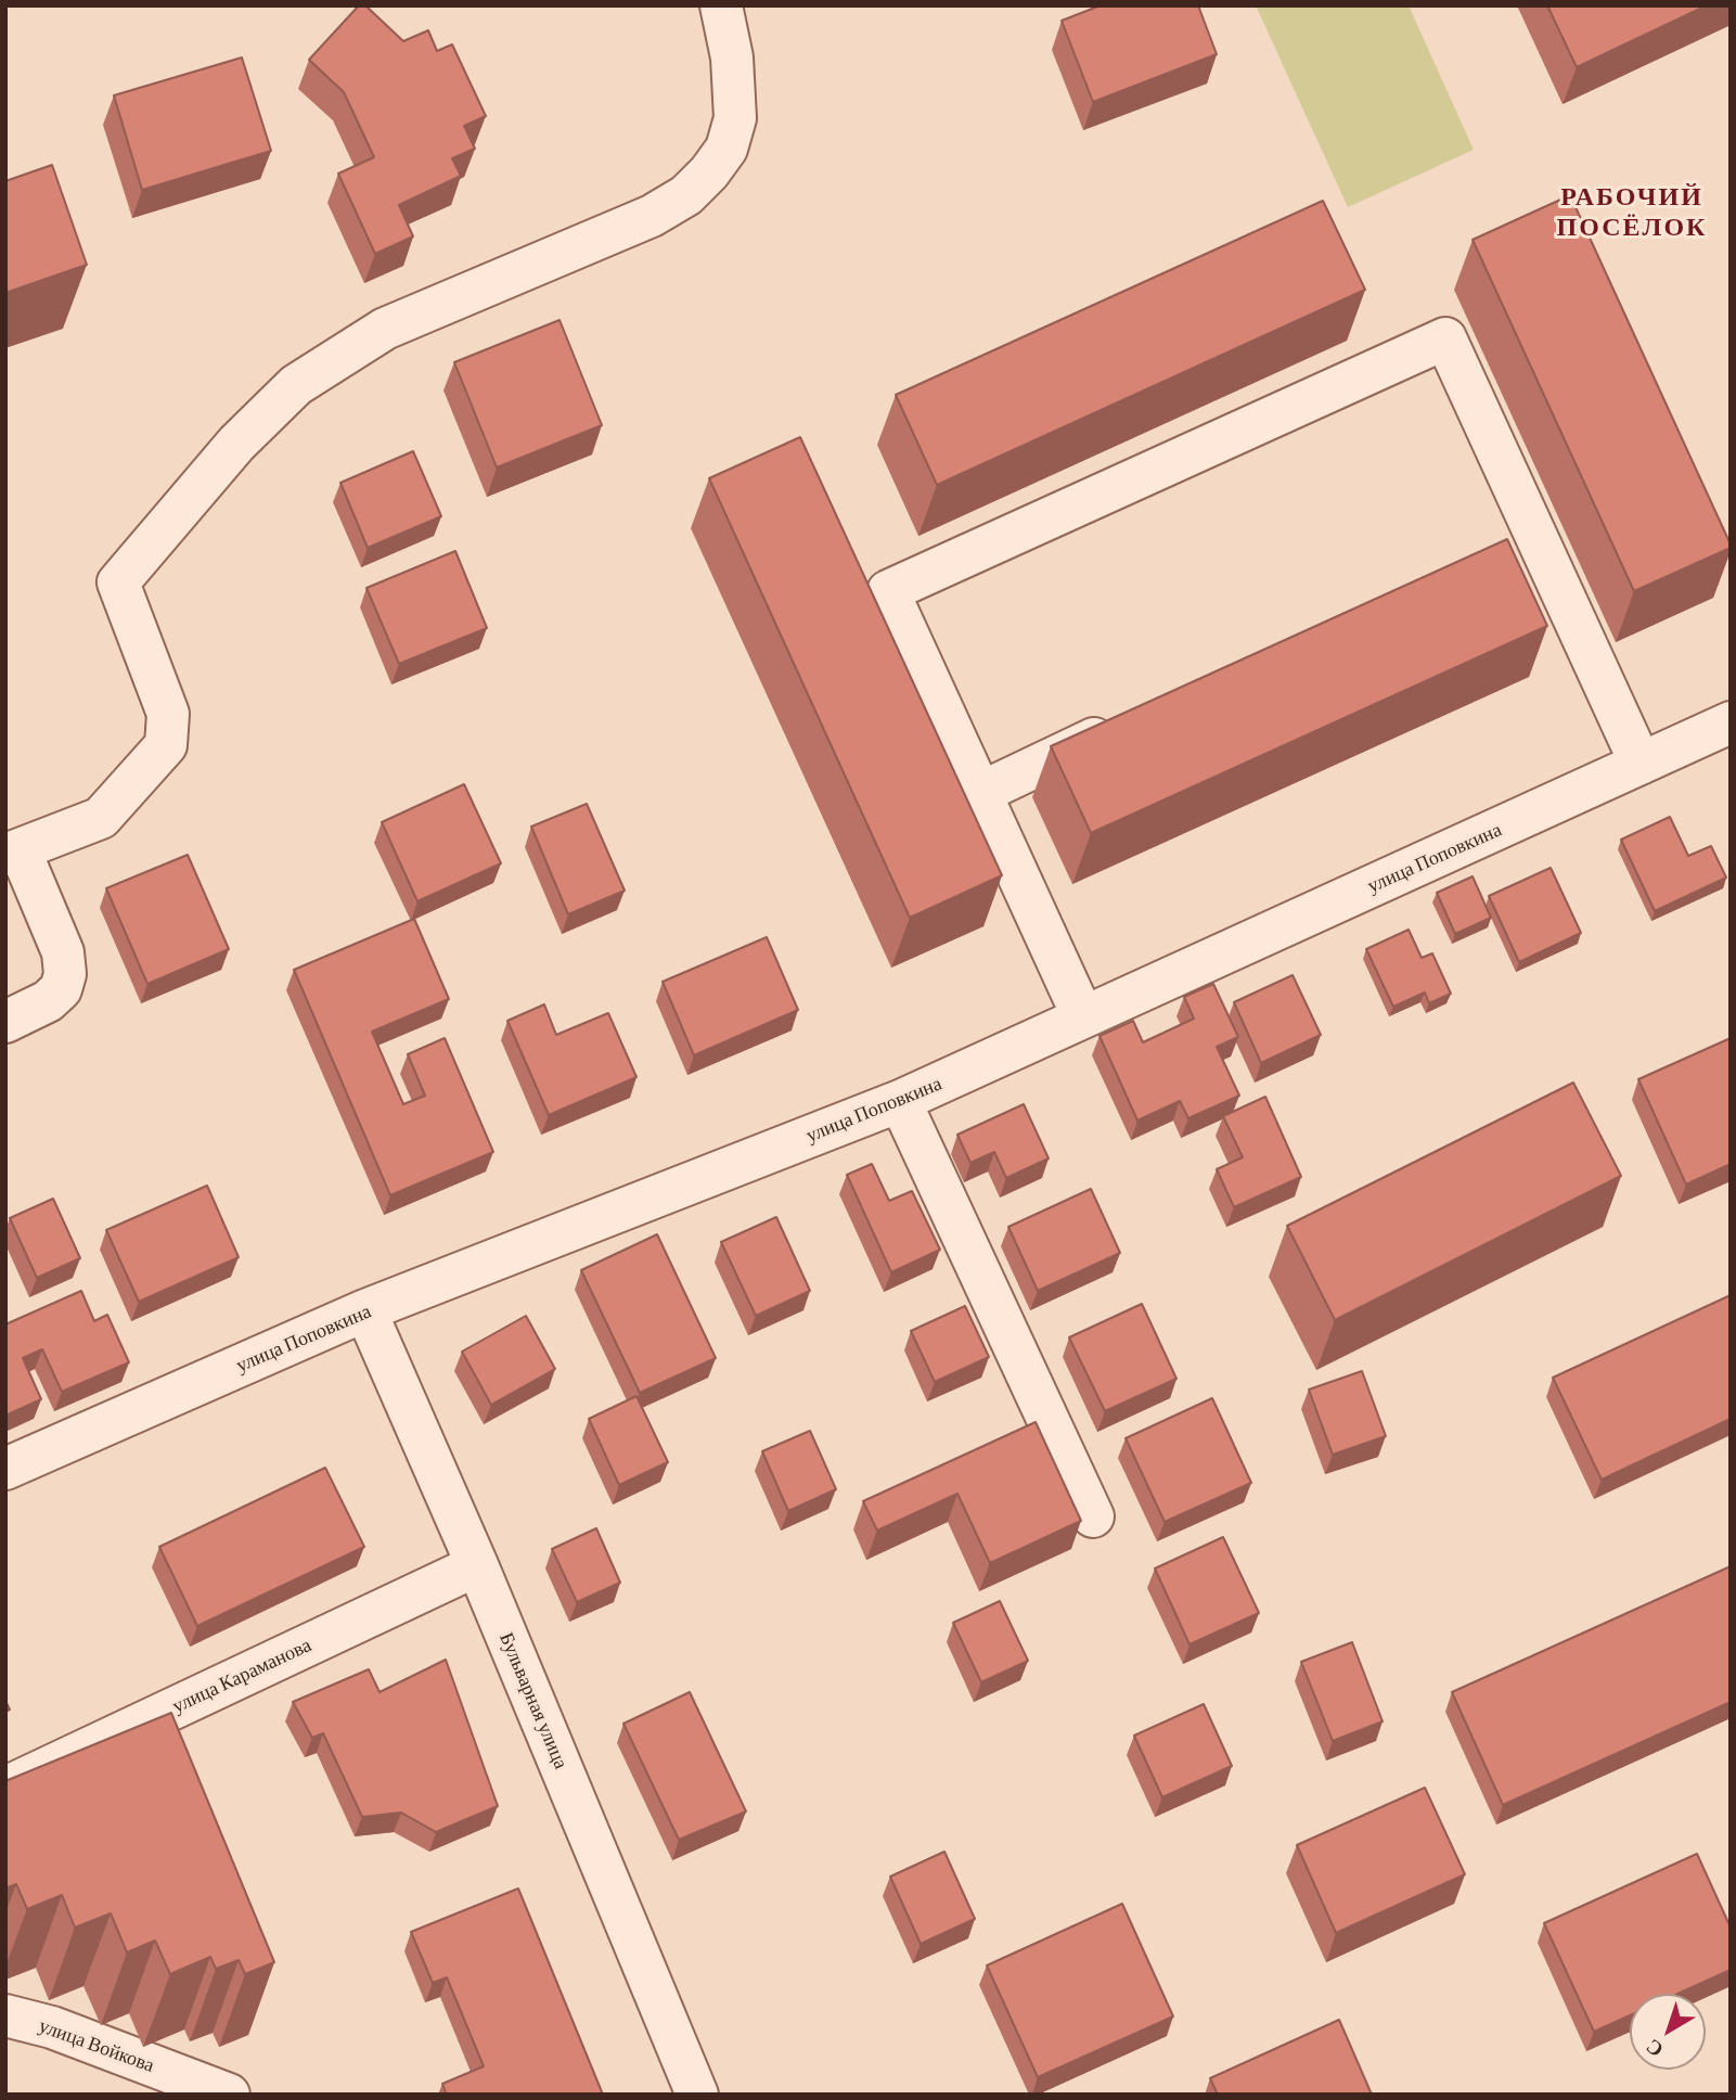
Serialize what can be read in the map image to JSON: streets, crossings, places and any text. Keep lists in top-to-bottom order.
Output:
{
  "streets": {
    "street": [
      "улица Поповкина",
      "улица Караманова",
      "Бульварная улица",
      "улица Войкова"
    ]
  },
  "crossings": [
    ["улица Поповкина", "Бульварная улица"],
    ["улица Караманова", "Бульварная улица"]
  ],
  "districts": ["РАБОЧИЙ ПОСЁЛОК"],
  "north": "bottom left"
}
